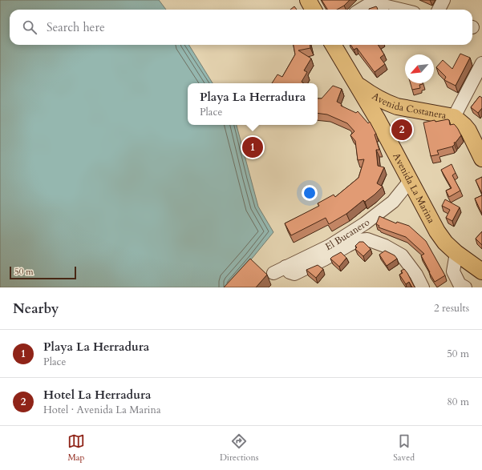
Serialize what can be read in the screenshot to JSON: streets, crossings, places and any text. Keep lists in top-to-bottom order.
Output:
{
  "streets": {
    "main road": ["Avenida Costanera", "Avenida La Marina"],
    "street": ["El Bucanero"]
  },
  "crossings": [
    ["Avenida Costanera", "Avenida La Marina"],
    ["Avenida La Marina", "El Bucanero"]
  ],
  "scale_bar": "50 m",
  "north": "bottom left",
  "page": {
    "search": "Search here",
    "popup": ["Playa La Herradura", "Place"],
    "pins": ["2", "1"],
    "scale": "50 m",
    "heading": ["Nearby", "2 results"],
    "list": [
      {
        "mark": "1",
        "name": "Playa La Herradura",
        "note": "Place",
        "value": "50 m"
      },
      {
        "mark": "2",
        "name": "Hotel La Herradura",
        "note": "Hotel · Avenida La Marina",
        "value": "80 m"
      }
    ],
    "nav": ["Map", "Directions", "Saved"]
  }
}
